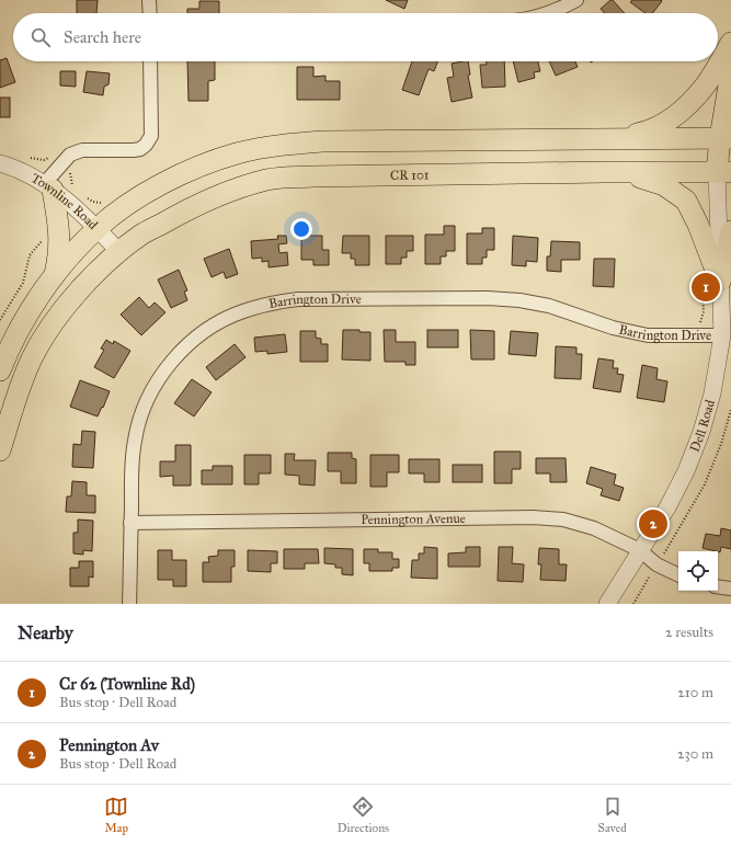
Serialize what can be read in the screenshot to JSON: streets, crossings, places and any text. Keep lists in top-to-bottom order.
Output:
{
  "streets": {
    "main road": ["CR 101"],
    "street": [
      "Townline Road",
      "Barrington Drive",
      "Dell Road",
      "Pennington Avenue"
    ]
  },
  "crossings": [
    ["CR 101", "Townline Road"],
    ["CR 101", "Dell Road"],
    ["Barrington Drive", "Dell Road"],
    ["Barrington Drive", "Pennington Avenue"],
    ["Dell Road", "Pennington Avenue"]
  ],
  "page": {
    "search": "Search here",
    "pins": ["1", "2"],
    "heading": ["Nearby", "2 results"],
    "list": [
      {
        "mark": "1",
        "name": "Cr 62 (Townline Rd)",
        "note": "Bus stop · Dell Road",
        "value": "210 m"
      },
      {
        "mark": "2",
        "name": "Pennington Av",
        "note": "Bus stop · Dell Road",
        "value": "230 m"
      }
    ],
    "nav": ["Map", "Directions", "Saved"]
  }
}
